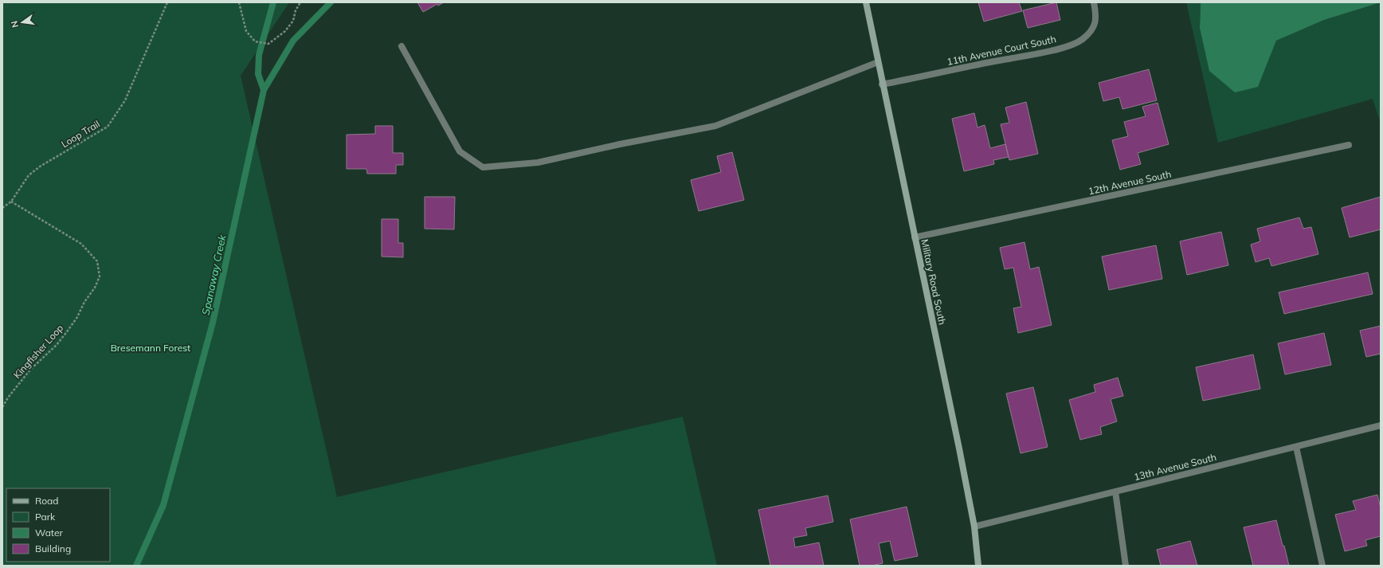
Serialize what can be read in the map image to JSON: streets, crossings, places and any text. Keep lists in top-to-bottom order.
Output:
{
  "streets": {
    "main road": ["Military Road South"],
    "street": ["11th Avenue Court South", "12th Avenue South", "13th Avenue South"],
    "path": ["Loop Trail", "Kingfisher Loop"]
  },
  "crossings": [
    ["11th Avenue Court South", "Military Road South"],
    ["Loop Trail", "Kingfisher Loop"],
    ["12th Avenue South", "Military Road South"],
    ["Military Road South", "13th Avenue South"]
  ],
  "water": ["Spanaway Creek"],
  "parks": ["Bresemann Forest"],
  "legend": [
    "Road",
    "Park",
    "Water",
    "Building"
  ],
  "north": "left"
}
